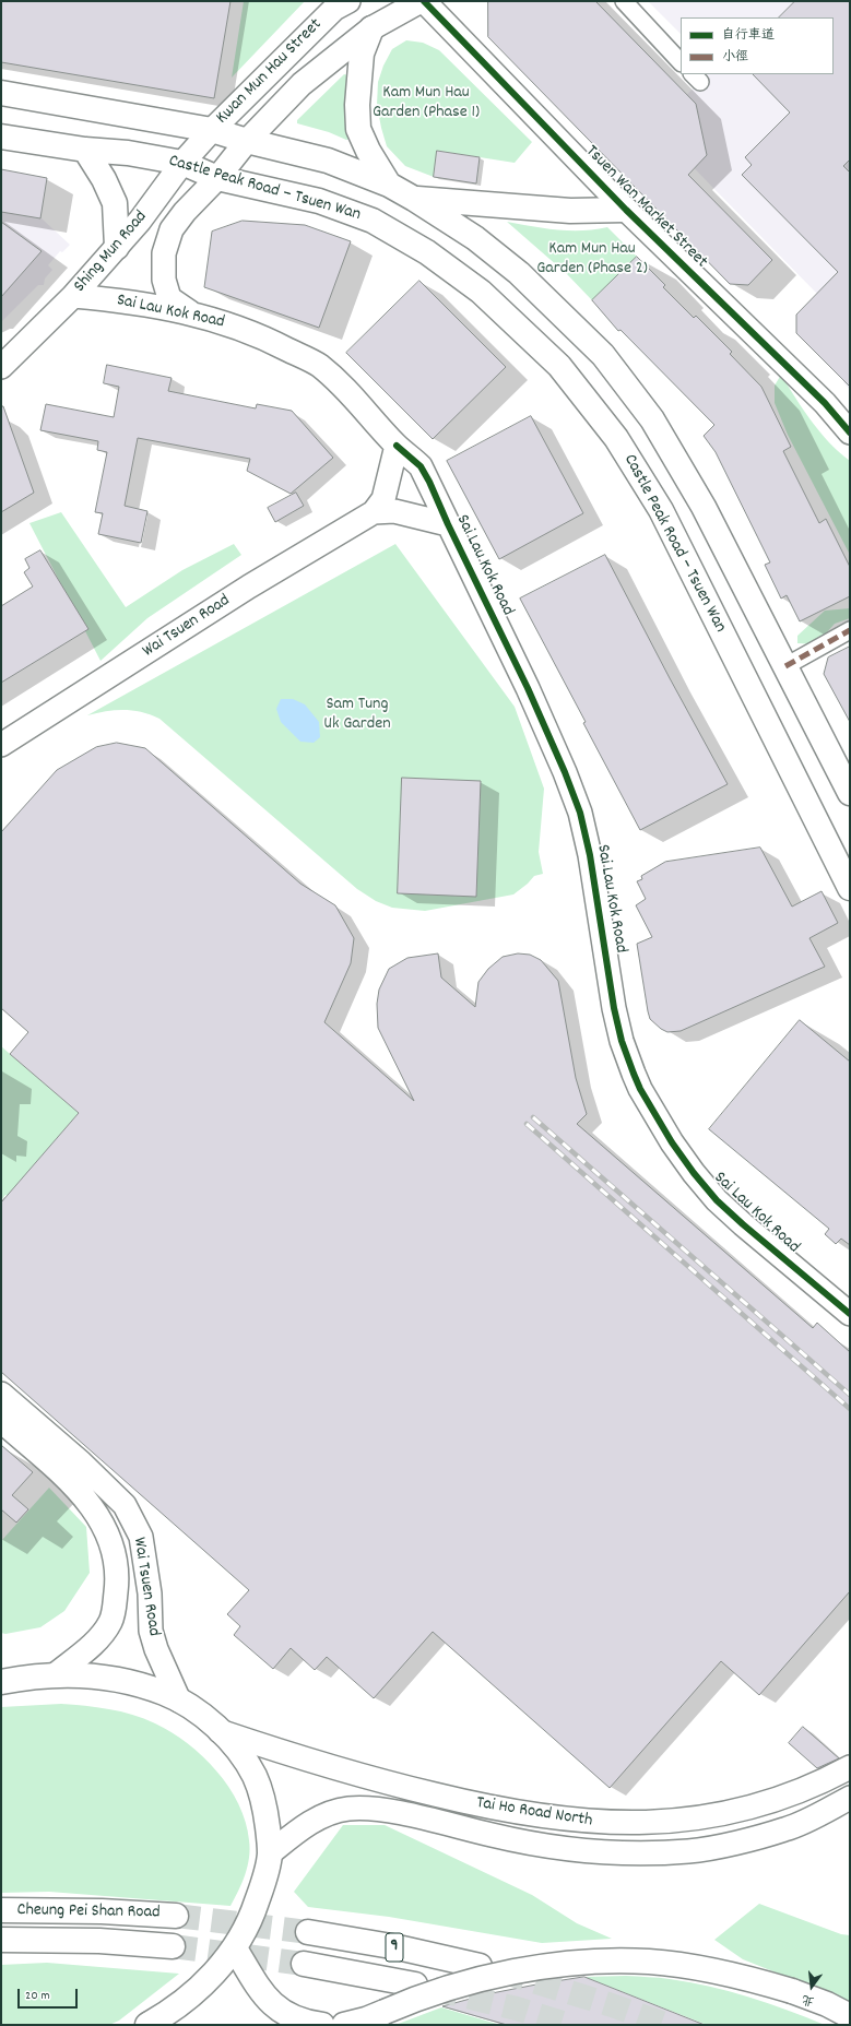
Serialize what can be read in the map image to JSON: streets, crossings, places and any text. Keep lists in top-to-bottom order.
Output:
{
  "streets": {
    "main road": [
      "Kwan Mun Hau Street",
      "Castle Peak Road – Tsuen Wan",
      "Tsuen Wan Market Street",
      "Shing Mun Road",
      "Sai Lau Kok Road",
      "Wai Tsuen Road",
      "Tai Ho Road North",
      "Cheung Pei Shan Road",
      "9"
    ]
  },
  "crossings": [
    ["Kwan Mun Hau Street", "Castle Peak Road – Tsuen Wan"],
    ["Kwan Mun Hau Street", "Shing Mun Road"],
    ["Castle Peak Road – Tsuen Wan", "Shing Mun Road"],
    ["Shing Mun Road", "Sai Lau Kok Road"],
    ["Sai Lau Kok Road", "Wai Tsuen Road"]
  ],
  "parks": ["Kam Mun Hau Garden (Phase 1)", "Kam Mun Hau Garden (Phase 2)", "Sam Tung Uk Garden"],
  "legend": ["自行車道", "小徑"],
  "scale_bar": "20 m",
  "north": "bottom"
}
